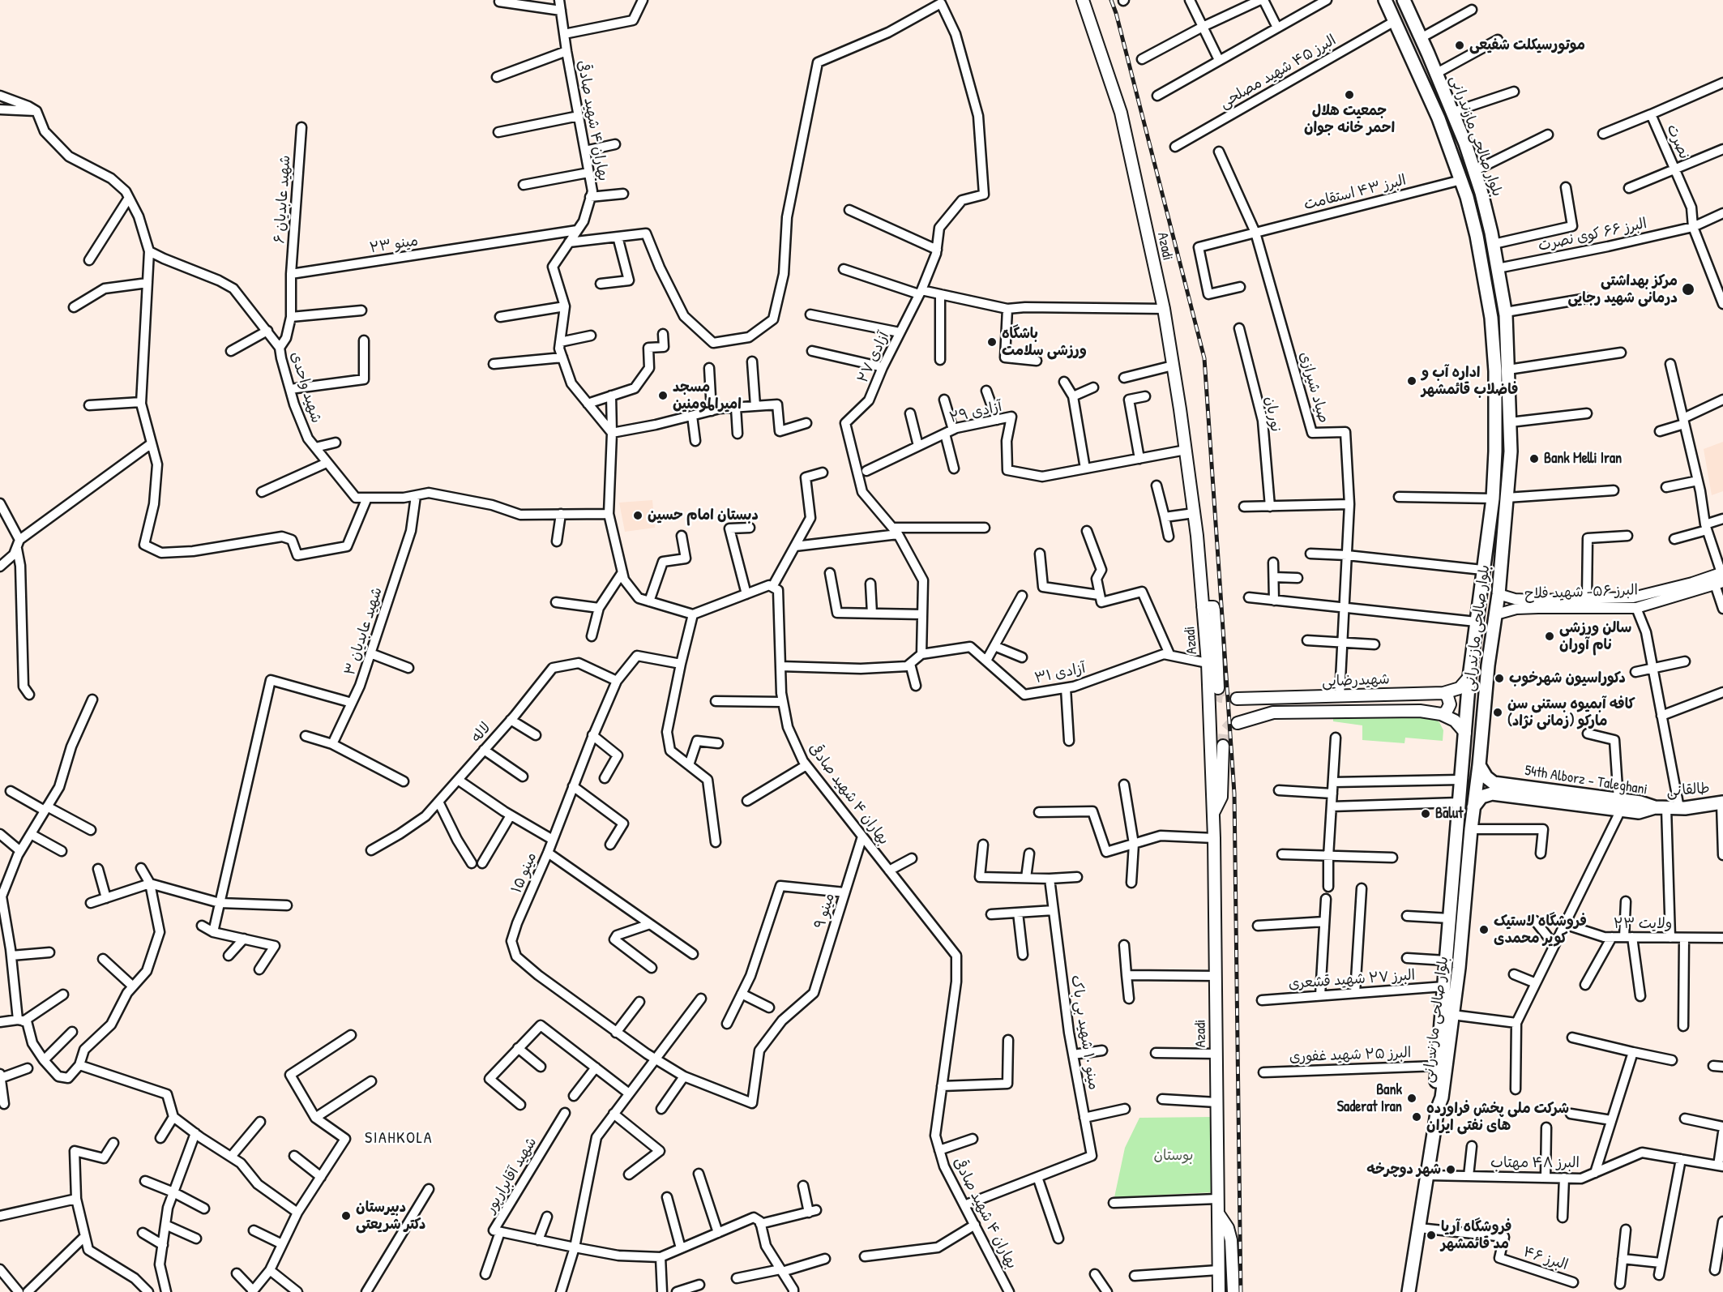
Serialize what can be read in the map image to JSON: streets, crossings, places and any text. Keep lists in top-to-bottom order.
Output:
{
  "streets": {
    "main road": [
      "بلوار صالحی مازندرانی",
      "Azadi",
      "شهیدرضایی",
      "54th Alborz - Taleghani",
      "طالقانی"
    ],
    "street": [
      "البرز ۴۵ شهید مصلحی",
      "بهاران ۴ شهید صادقی",
      "نصرت",
      "البرز ۴۳ استقامت",
      "شهید عابدیان ۶",
      "البرز ۶۶ کوی نصرت",
      "مینو ۲۳",
      "آزادی ۲۷",
      "شهید واحدی",
      "صیاد شیرازی",
      "آزادی ۲۹",
      "نوریان",
      "البرز ۵۶- شهید فلاح",
      "شهید عابدیان ۳",
      "آزادی ۳۱",
      "لاله",
      "مینو ۱۵",
      "مینو ۹",
      "ولایت ٣۳",
      "البرز ۲۷ شهید قشعری",
      "مینو ۱۰ شهید بی باک",
      "البرز ۲۵ شهید غفوری",
      "البرز ۴۸ مهتاب",
      "شهید آقابرارپور",
      "البرز ۴۶"
    ]
  },
  "crossings": [
    ["البرز ۴۵ شهید مصلحی", "بلوار صالحی مازندرانی"],
    ["بهاران ۴ شهید صادقی", "مینو ۲۳"],
    ["بهاران ۴ شهید صادقی", "آزادی ۲۷"],
    ["بهاران ۴ شهید صادقی", "آزادی ۳۱"],
    ["بهاران ۴ شهید صادقی", "مینو ۹"],
    ["بهاران ۴ شهید صادقی", "مینو ۱۰ شهید بی باک"],
    ["بلوار صالحی مازندرانی", "البرز ۴۳ استقامت"],
    ["بلوار صالحی مازندرانی", "البرز ۶۶ کوی نصرت"],
    ["بلوار صالحی مازندرانی", "البرز ۵۶- شهید فلاح"],
    ["بلوار صالحی مازندرانی", "شهیدرضایی"],
    ["بلوار صالحی مازندرانی", "البرز ۲۷ شهید قشعری"],
    ["بلوار صالحی مازندرانی", "البرز ۲۵ شهید غفوری"],
    ["نصرت", "البرز ۶۶ کوی نصرت"],
    ["البرز ۴۳ استقامت", "صیاد شیرازی"],
    ["شهید عابدیان ۶", "مینو ۲۳"],
    ["Azadi", "آزادی ۲۹"],
    ["Azadi", "آزادی ۳۱"],
    ["آزادی ۲۷", "آزادی ۳۱"],
    ["شهید واحدی", "شهید عابدیان ۳"],
    ["صیاد شیرازی", "شهیدرضایی"],
    ["لاله", "مینو ۱۵"],
    ["54th Alborz - Taleghani", "طالقانی"],
    ["مینو ۱۵", "مینو ۹"]
  ],
  "districts": ["SIAHKOLA"],
  "parks": ["بوستان"],
  "places": [
    "موتورسیکلت شفیعی",
    "جمعیت هلال احمر خانه جوان",
    "مرکز بهداشتی درمانی شهید رجایی",
    "باشگاه ورزشی سلامت",
    "اداره آب و فاضلاب قائمشهر",
    "مسجد امیرالمومنین",
    "Bank Melli Iran",
    "دبستان امام حسین",
    "سالن ورزشی نام آوران",
    "دکوراسیون شهرخوب",
    "کافه آبمیوه بستنی سن مارکو (زمانی نژاد)",
    "Balut",
    "فروشگاه لاستیک کویر محمدی",
    "Bank Saderat Iran",
    "شرکت ملی پخش فراورده های نفتی ایران",
    "شهر دوچرخه",
    "دبیرستان دکتر شریعتی",
    "فروشگاه آریا مد قائمشهر"
  ]
}
